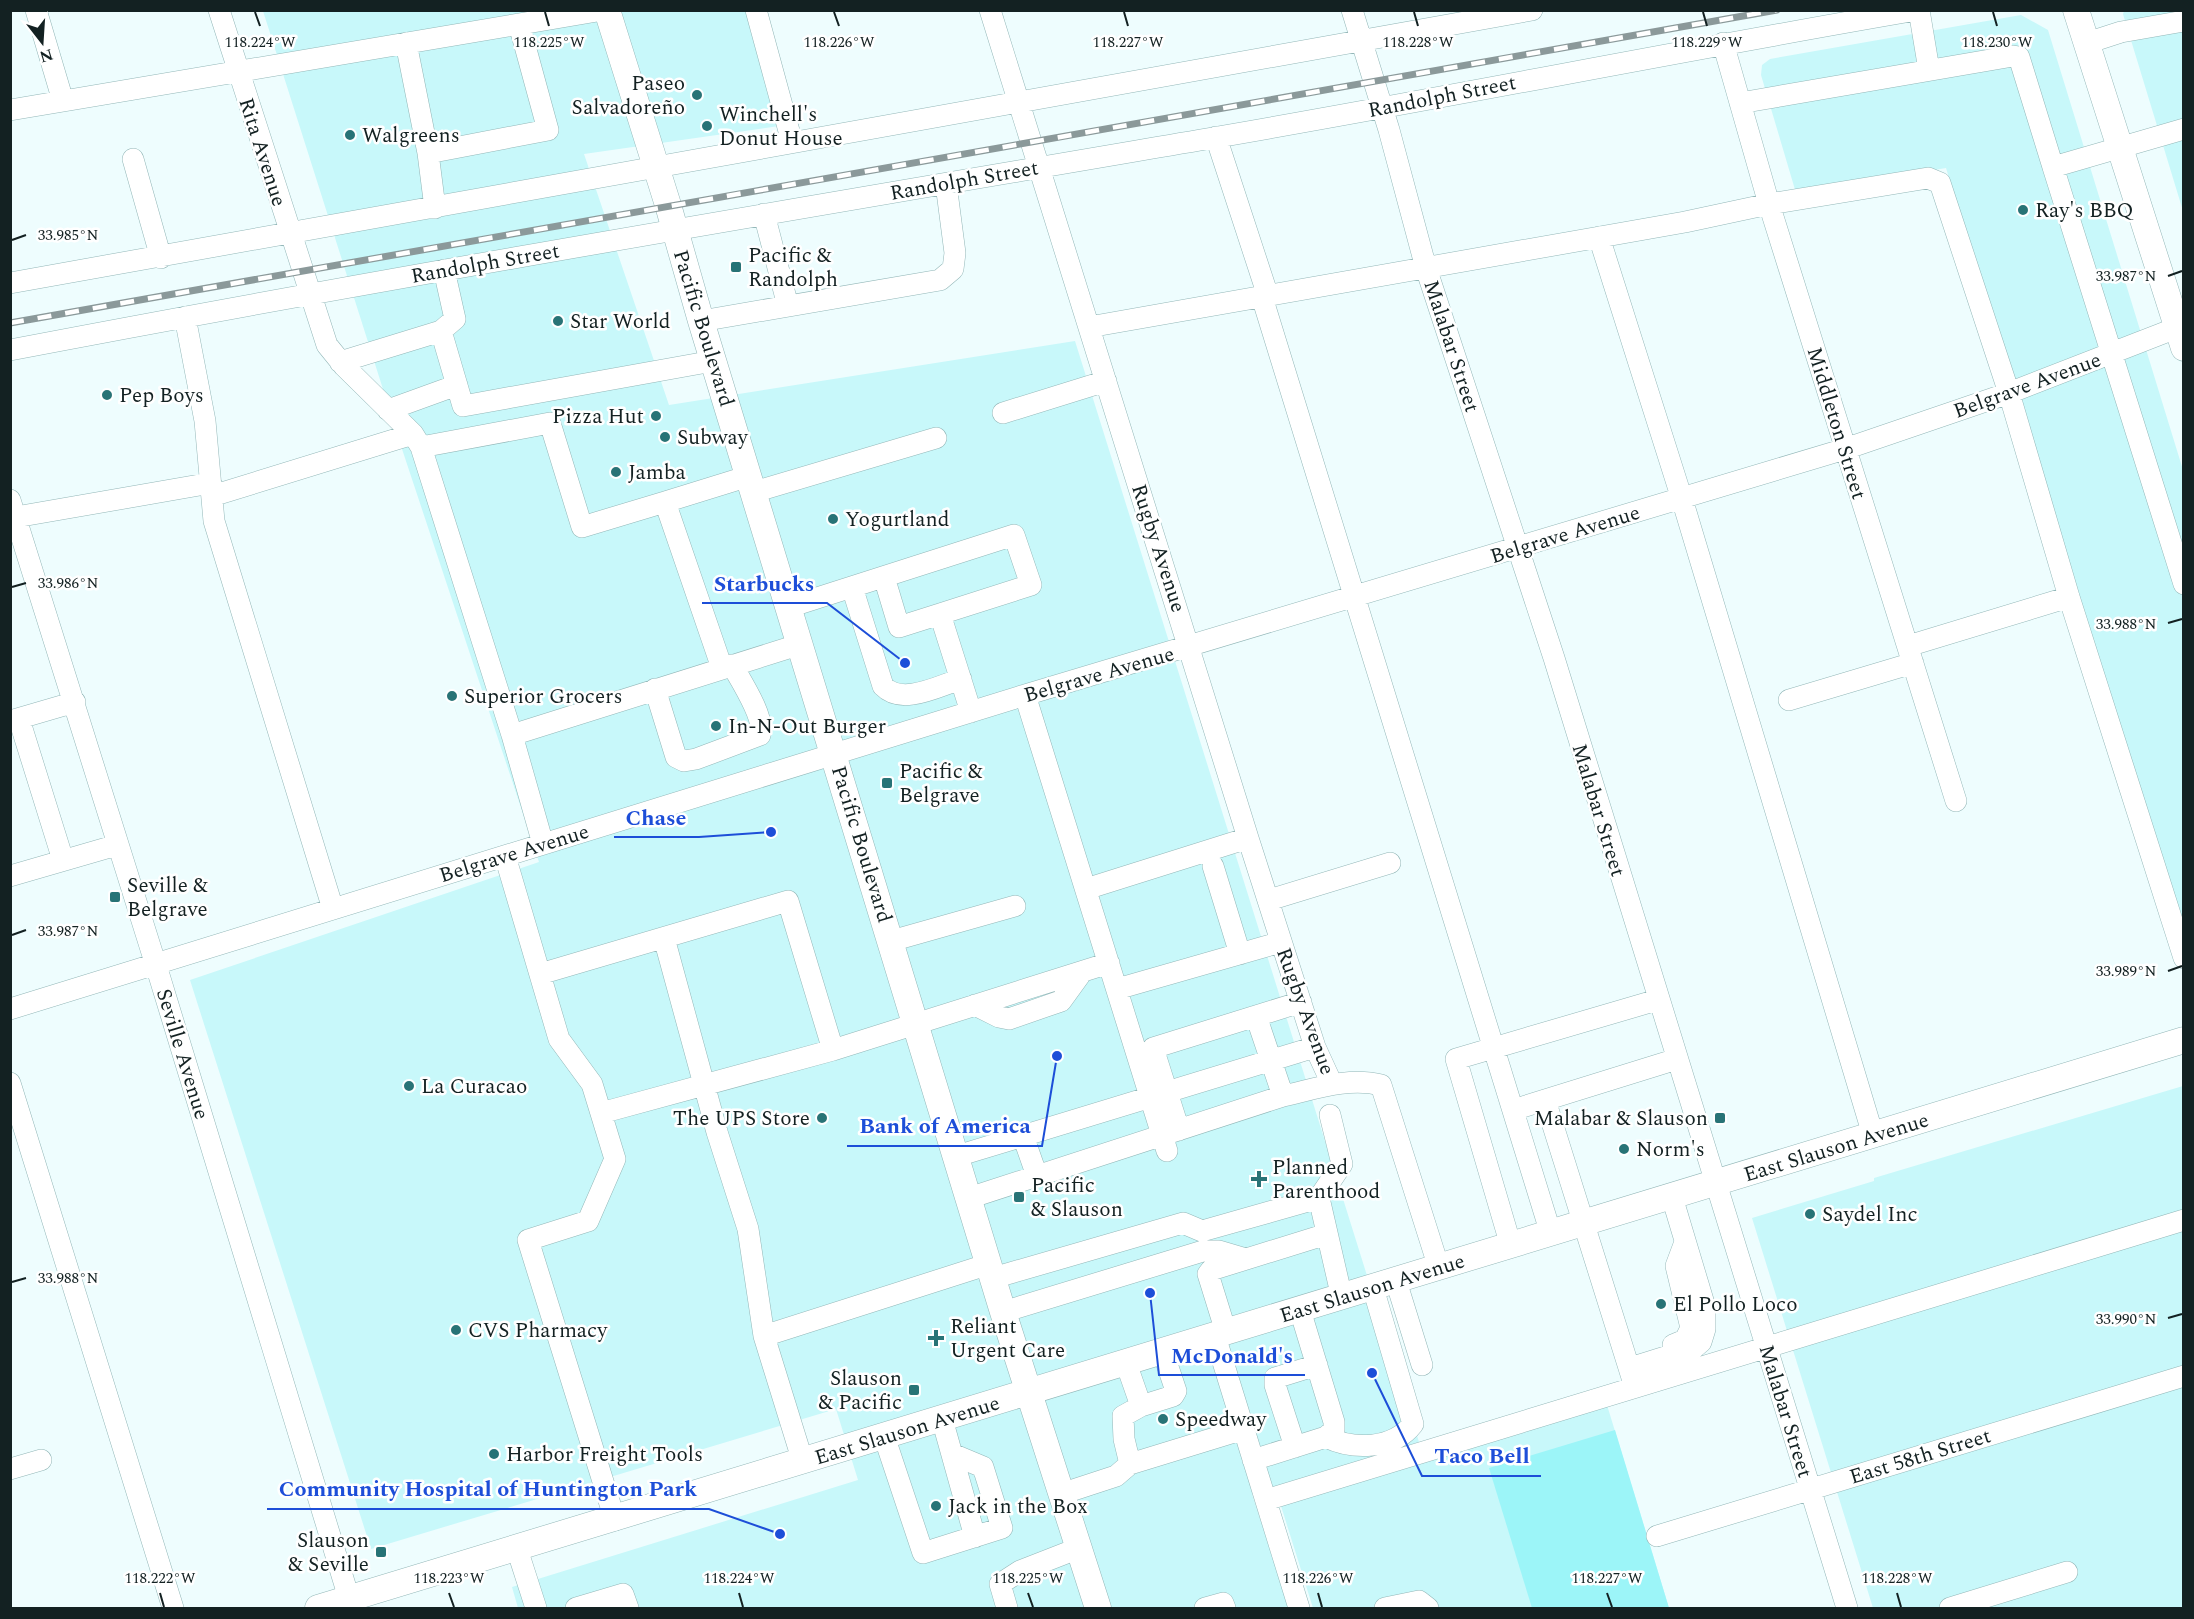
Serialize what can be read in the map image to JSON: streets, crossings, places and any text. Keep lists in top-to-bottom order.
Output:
{
  "streets": {
    "main road": ["Pacific Boulevard", "East Slauson Avenue"],
    "street": [
      "Randolph Street",
      "Rita Avenue",
      "Malabar Street",
      "Belgrave Avenue",
      "Middleton Street",
      "Rugby Avenue",
      "Seville Avenue",
      "East 58th Street"
    ]
  },
  "crossings": [
    ["Randolph Street", "Rita Avenue"],
    ["Randolph Street", "Pacific Boulevard"],
    ["Randolph Street", "Malabar Street"],
    ["Randolph Street", "Middleton Street"],
    ["Randolph Street", "Rugby Avenue"],
    ["Pacific Boulevard", "Belgrave Avenue"],
    ["Pacific Boulevard", "East Slauson Avenue"],
    ["Malabar Street", "Belgrave Avenue"],
    ["Malabar Street", "East Slauson Avenue"],
    ["Malabar Street", "East 58th Street"],
    ["Belgrave Avenue", "Middleton Street"],
    ["Belgrave Avenue", "Rugby Avenue"],
    ["Belgrave Avenue", "Seville Avenue"],
    ["Seville Avenue", "East Slauson Avenue"]
  ],
  "places": {
    "other": [
      "Paseo Salvadoreño",
      "Winchell's Donut House",
      "Walgreens",
      "Ray's BBQ",
      "Star World",
      "Pep Boys",
      "Pizza Hut",
      "Subway",
      "Jamba",
      "Yogurtland",
      "Starbucks",
      "Superior Grocers",
      "In-N-Out Burger",
      "Chase",
      "Bank of America",
      "La Curacao",
      "The UPS Store",
      "Norm's",
      "Saydel Inc",
      "McDonald's",
      "El Pollo Loco",
      "CVS Pharmacy",
      "Taco Bell",
      "Speedway",
      "Harbor Freight Tools",
      "Jack in the Box",
      "Community Hospital of Huntington Park"
    ],
    "transit": [
      "Pacific & Randolph",
      "Pacific & Belgrave",
      "Seville & Belgrave",
      "Malabar & Slauson",
      "Pacific & Slauson",
      "Slauson & Pacific",
      "Slauson & Seville"
    ],
    "health": ["Planned Parenthood", "Reliant Urgent Care"]
  },
  "north": "bottom",
  "coordinates": [
    "118.224°W",
    "118.225°W",
    "118.226°W",
    "118.227°W",
    "118.228°W",
    "118.229°W",
    "118.230°W",
    "33.985°N",
    "33.987°N",
    "33.986°N",
    "33.988°N",
    "33.989°N",
    "33.990°N",
    "118.222°W",
    "118.223°W"
  ]
}
